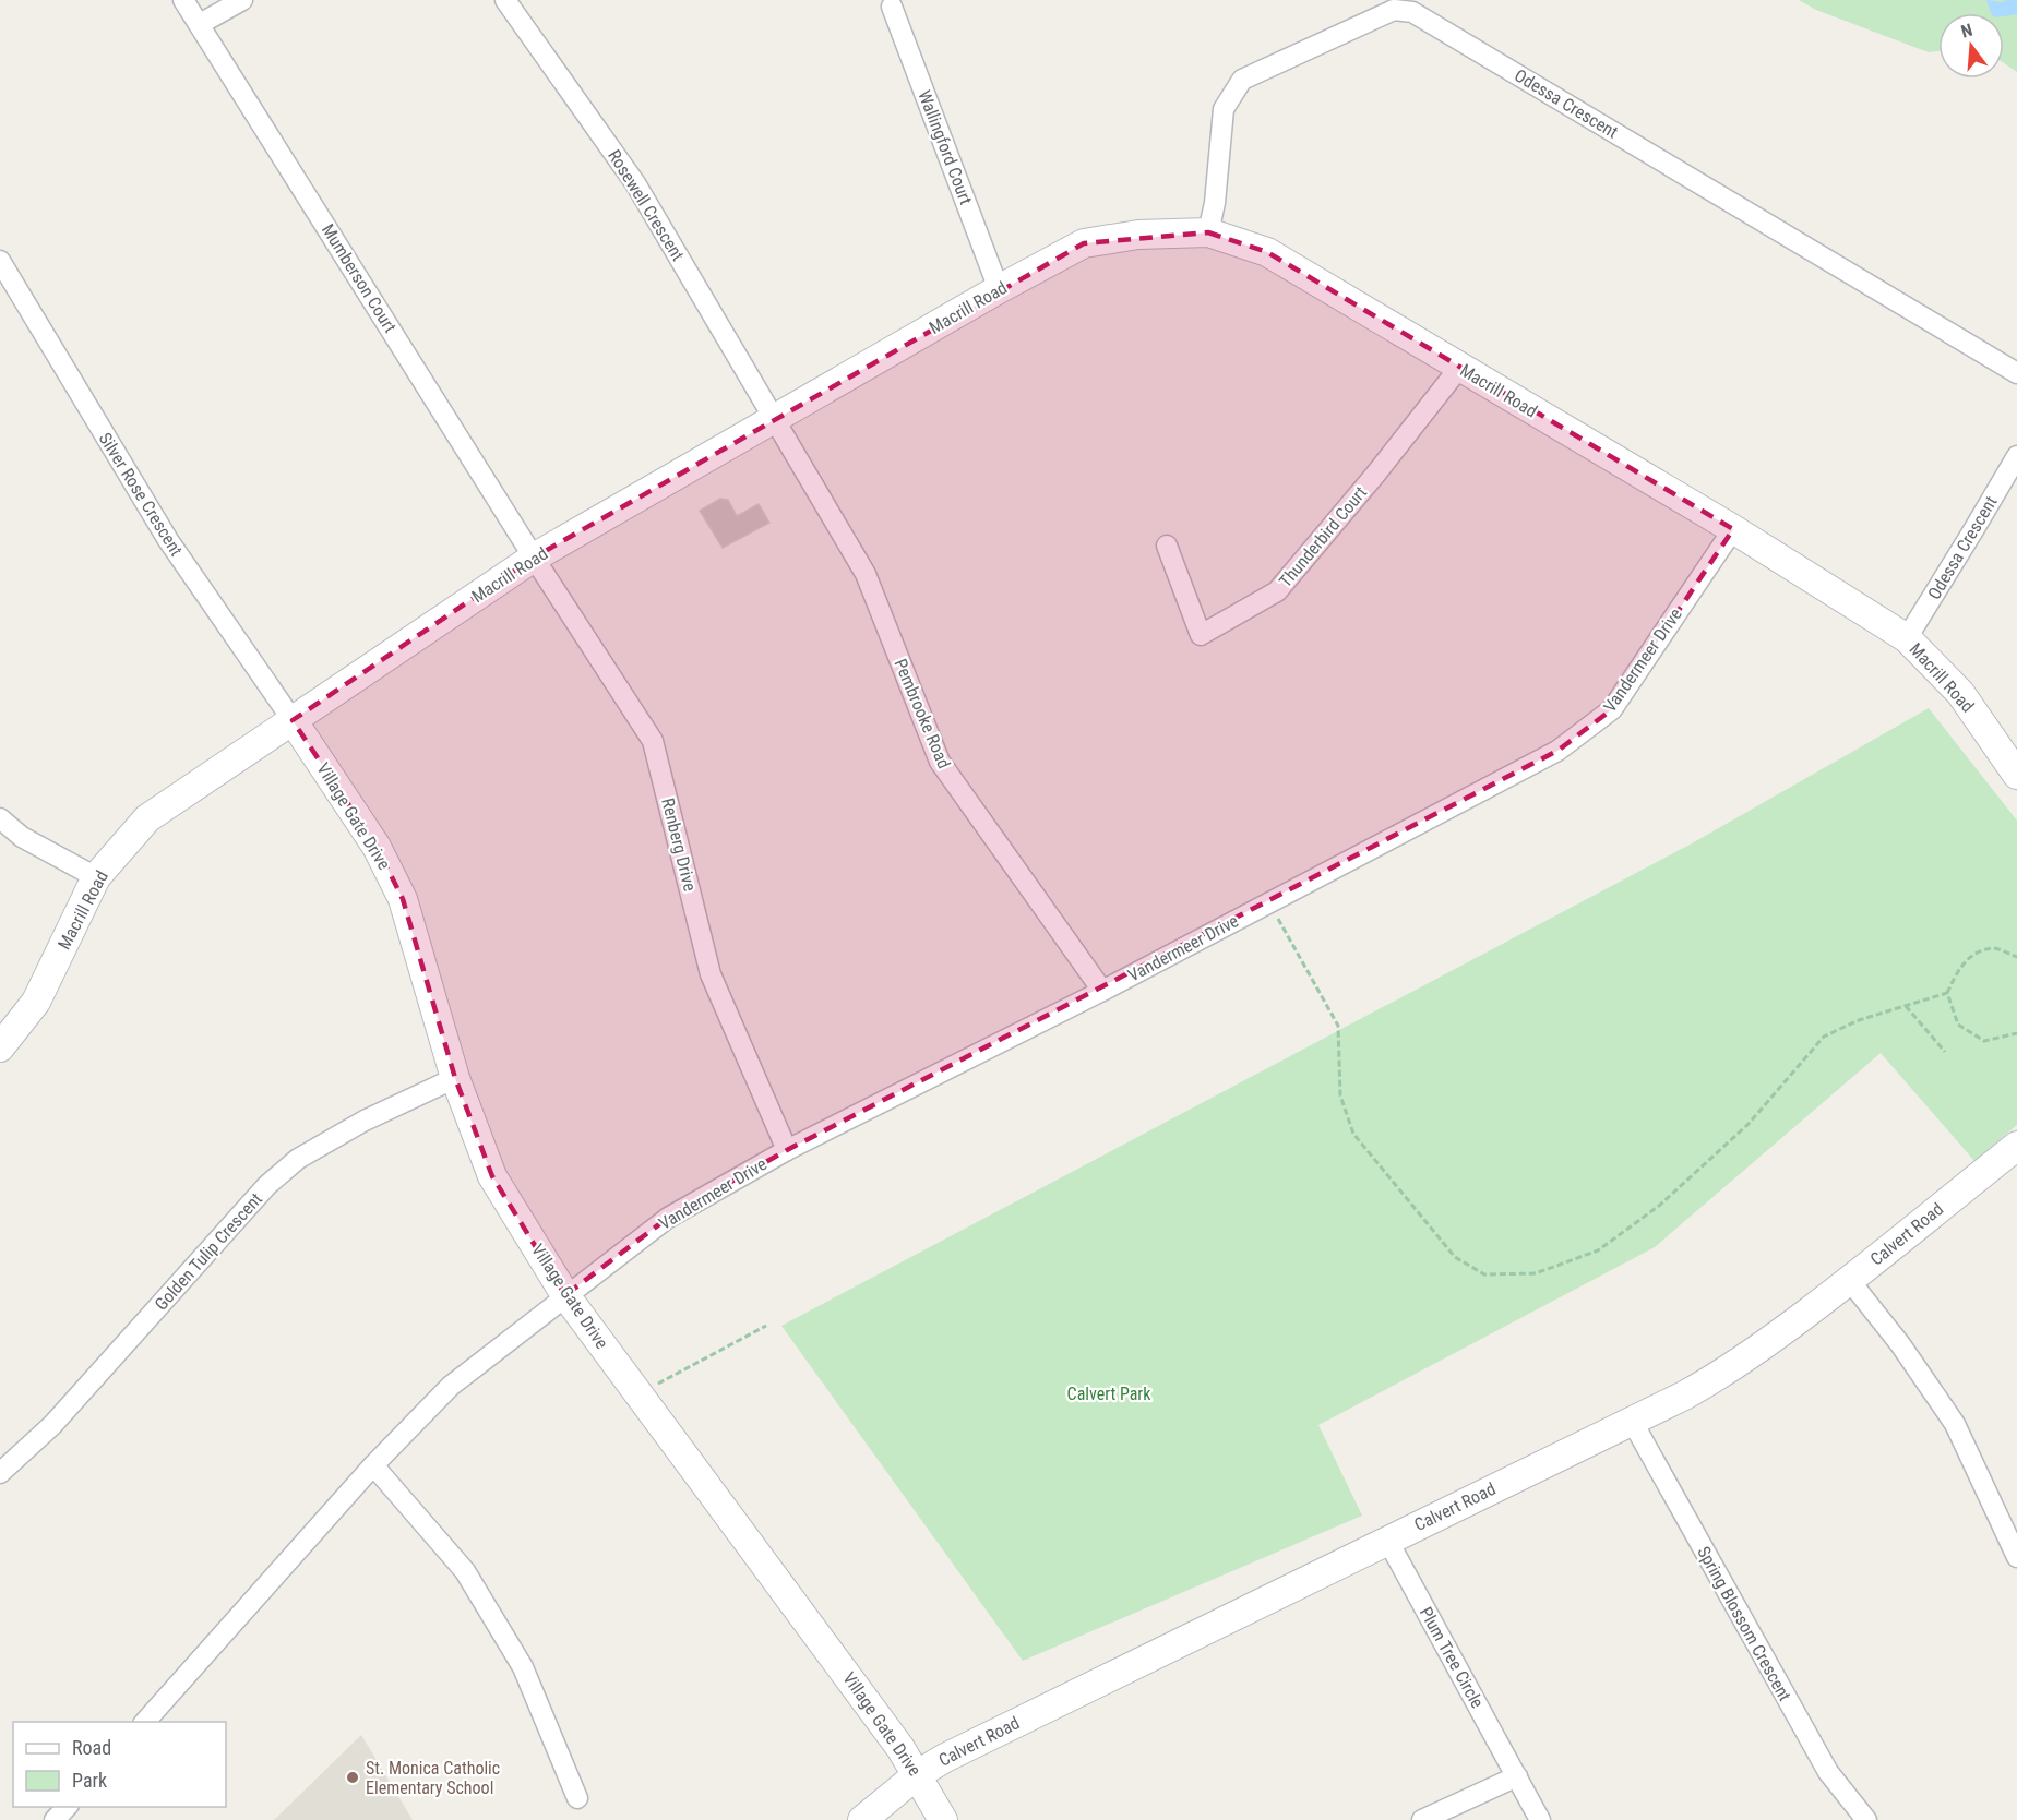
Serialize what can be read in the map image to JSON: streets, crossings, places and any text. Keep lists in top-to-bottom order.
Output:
{
  "streets": {
    "street": [
      "Odessa Crescent",
      "Wallingford Court",
      "Rosewell Crescent",
      "Mumberson Court",
      "Macrill Road",
      "Silver Rose Crescent",
      "Thunderbird Court",
      "Vandermeer Drive",
      "Pembrooke Road",
      "Village Gate Drive",
      "Renberg Drive",
      "Calvert Road",
      "Golden Tulip Crescent",
      "Spring Blossom Crescent",
      "Plum Tree Circle"
    ]
  },
  "crossings": [
    ["Odessa Crescent", "Macrill Road"],
    ["Wallingford Court", "Macrill Road"],
    ["Rosewell Crescent", "Macrill Road"],
    ["Rosewell Crescent", "Pembrooke Road"],
    ["Mumberson Court", "Macrill Road"],
    ["Mumberson Court", "Renberg Drive"],
    ["Macrill Road", "Silver Rose Crescent"],
    ["Macrill Road", "Thunderbird Court"],
    ["Macrill Road", "Vandermeer Drive"],
    ["Macrill Road", "Pembrooke Road"],
    ["Macrill Road", "Village Gate Drive"],
    ["Macrill Road", "Renberg Drive"],
    ["Silver Rose Crescent", "Village Gate Drive"],
    ["Vandermeer Drive", "Pembrooke Road"],
    ["Vandermeer Drive", "Village Gate Drive"],
    ["Vandermeer Drive", "Renberg Drive"],
    ["Village Gate Drive", "Calvert Road"],
    ["Village Gate Drive", "Golden Tulip Crescent"],
    ["Calvert Road", "Spring Blossom Crescent"],
    ["Calvert Road", "Plum Tree Circle"]
  ],
  "parks": ["Calvert Park"],
  "places": ["St. Monica Catholic Elementary School"],
  "legend": ["Road", "Park"],
  "north": "top"
}
